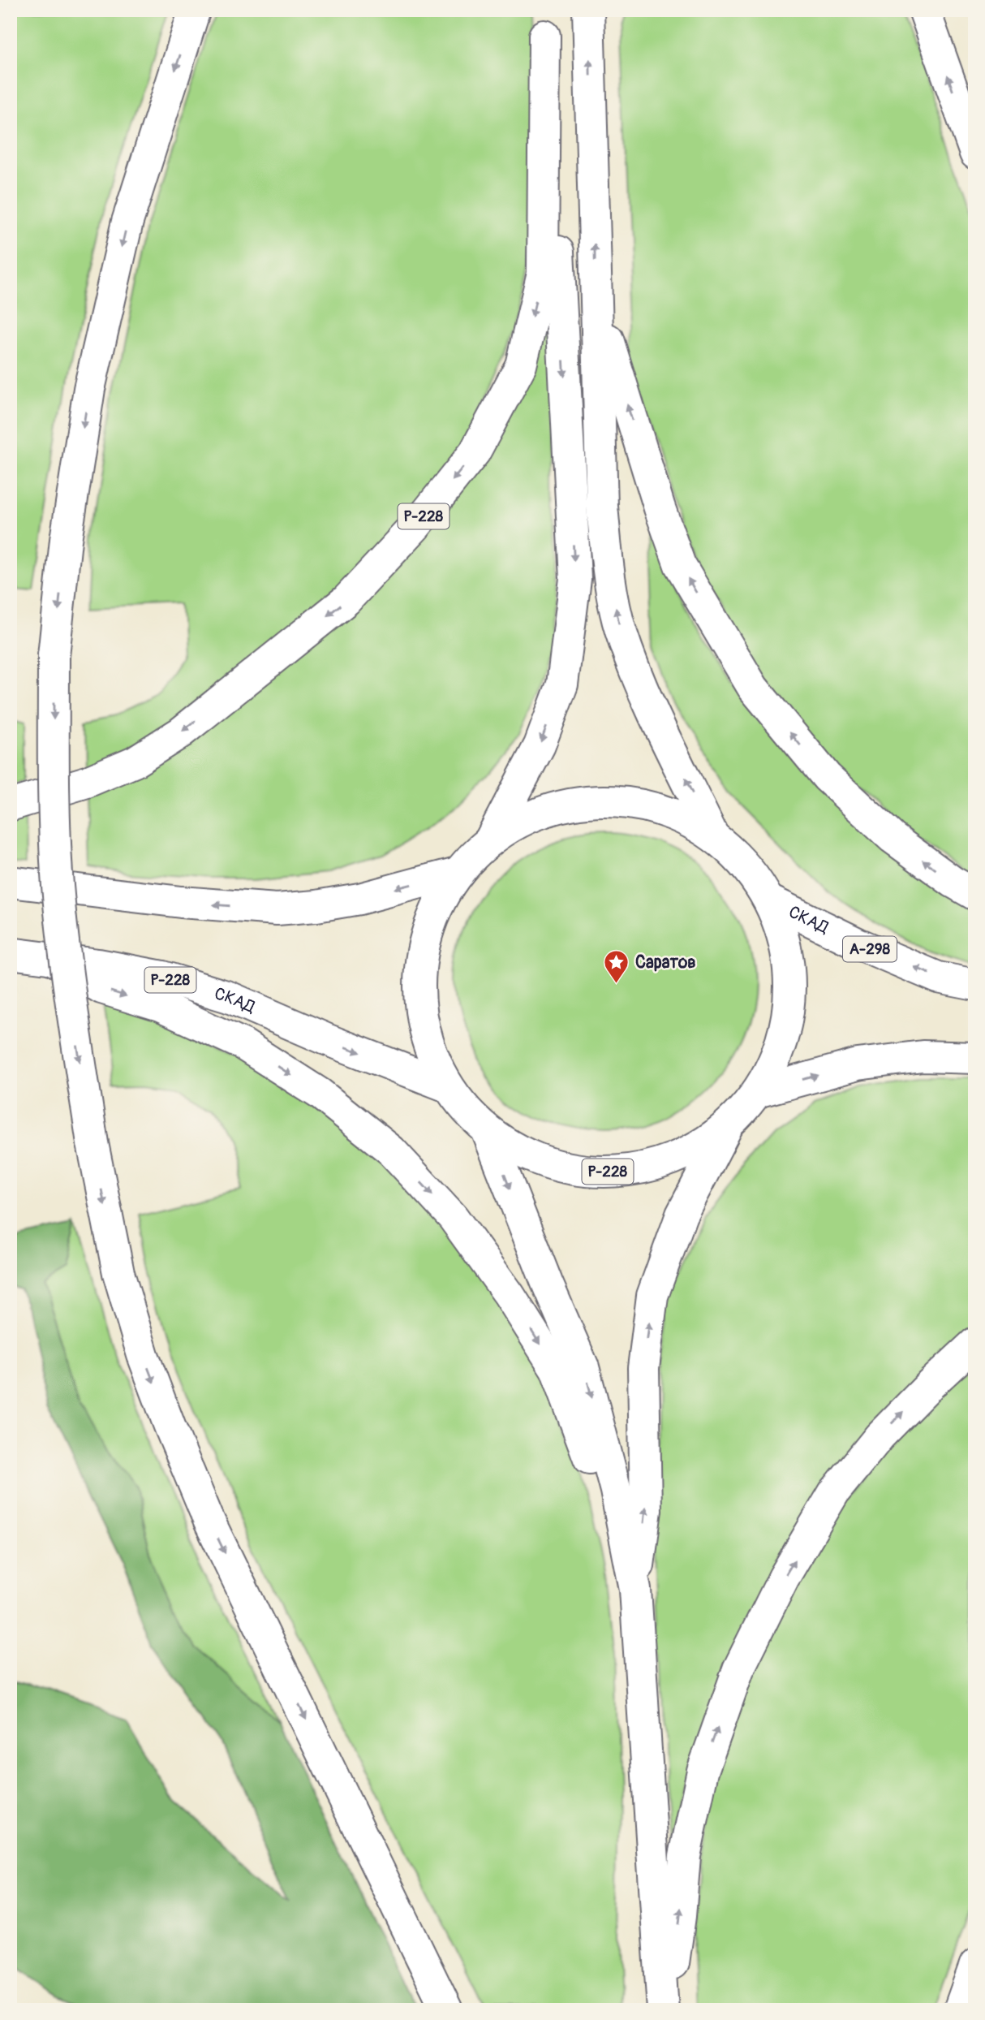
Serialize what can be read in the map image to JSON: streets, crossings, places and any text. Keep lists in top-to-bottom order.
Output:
{
  "streets": {
    "main road": ["Р-228", "СКАД", "А-298"]
  },
  "crossings": [
    ["Р-228", "СКАД"]
  ],
  "places": {
    "place": ["Саратов"]
  }
}
